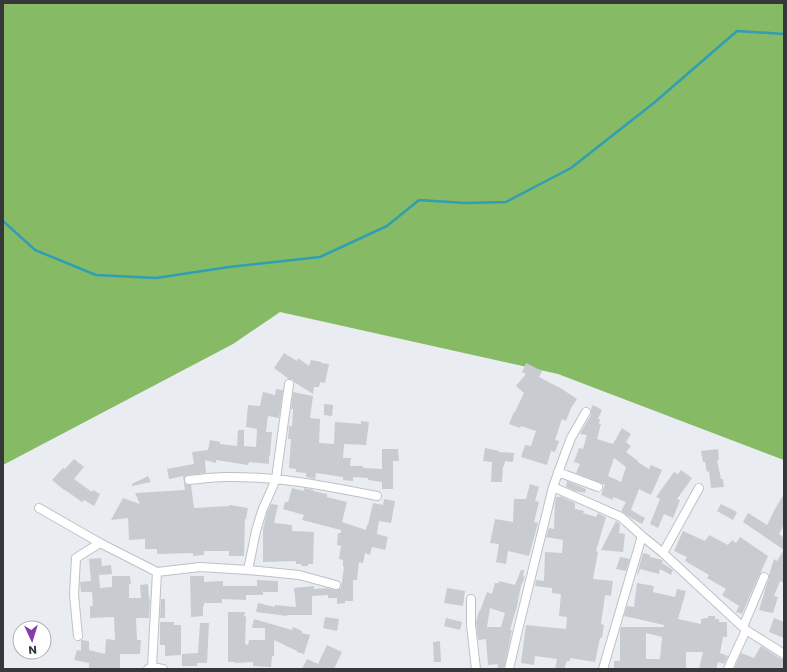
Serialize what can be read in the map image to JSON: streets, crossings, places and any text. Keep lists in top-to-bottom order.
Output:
{
  "north": "bottom"
}
